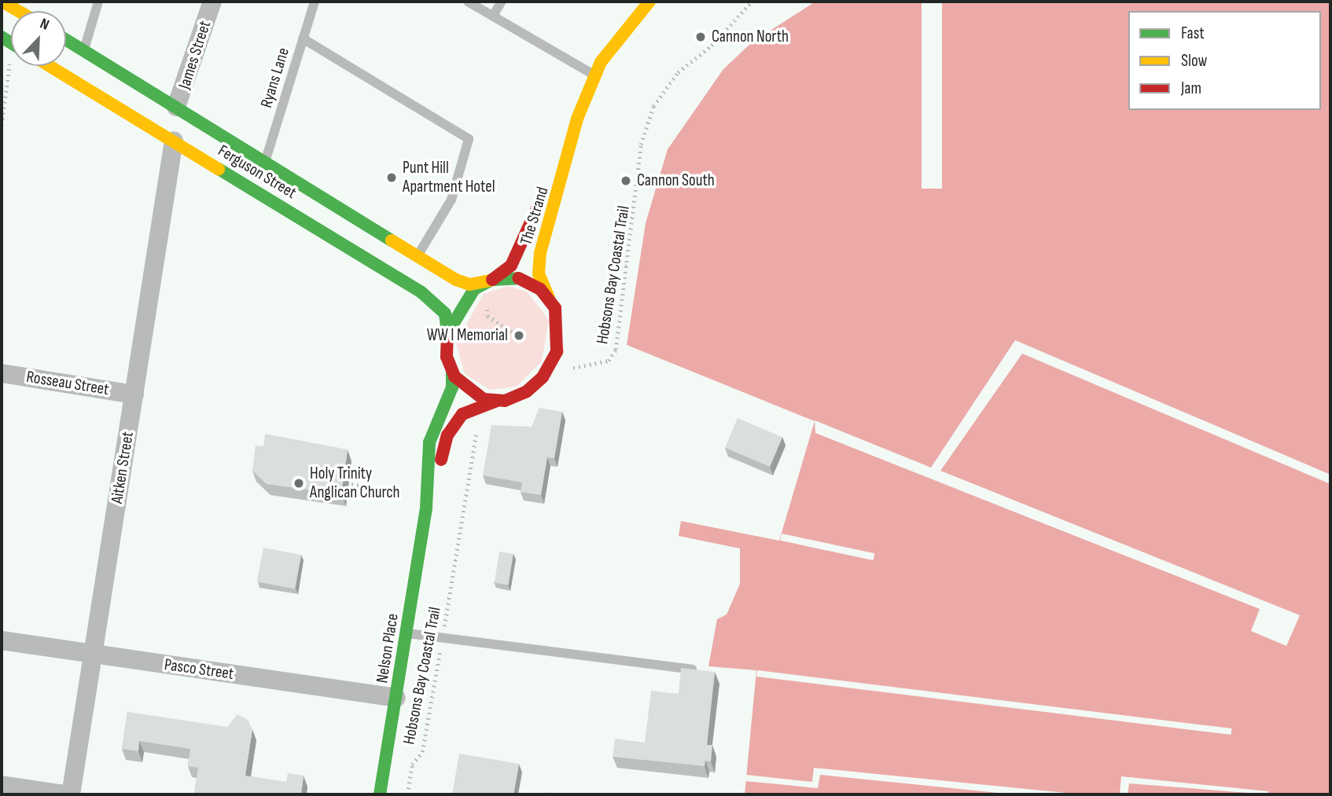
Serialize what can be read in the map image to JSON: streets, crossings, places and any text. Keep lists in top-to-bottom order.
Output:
{
  "streets": {
    "street": [
      "James Street",
      "Ferguson Street",
      "The Strand",
      "Rosseau Street",
      "Aitken Street",
      "Nelson Place",
      "Pasco Street"
    ],
    "lane": ["Ryans Lane"],
    "path": ["Hobsons Bay Coastal Trail"]
  },
  "crossings": [
    ["James Street", "Ferguson Street"],
    ["Ryans Lane", "Ferguson Street"],
    ["Ferguson Street", "The Strand"],
    ["Ferguson Street", "Aitken Street"],
    ["Ferguson Street", "Nelson Place"],
    ["The Strand", "Nelson Place"],
    ["Rosseau Street", "Aitken Street"],
    ["Aitken Street", "Pasco Street"],
    ["Nelson Place", "Pasco Street"]
  ],
  "places": [
    "Cannon North",
    "Punt Hill Apartment Hotel",
    "Cannon South",
    "WW I Memorial",
    "Holy Trinity Anglican Church"
  ],
  "legend": ["Fast", "Slow", "Jam"],
  "north": "top right"
}
